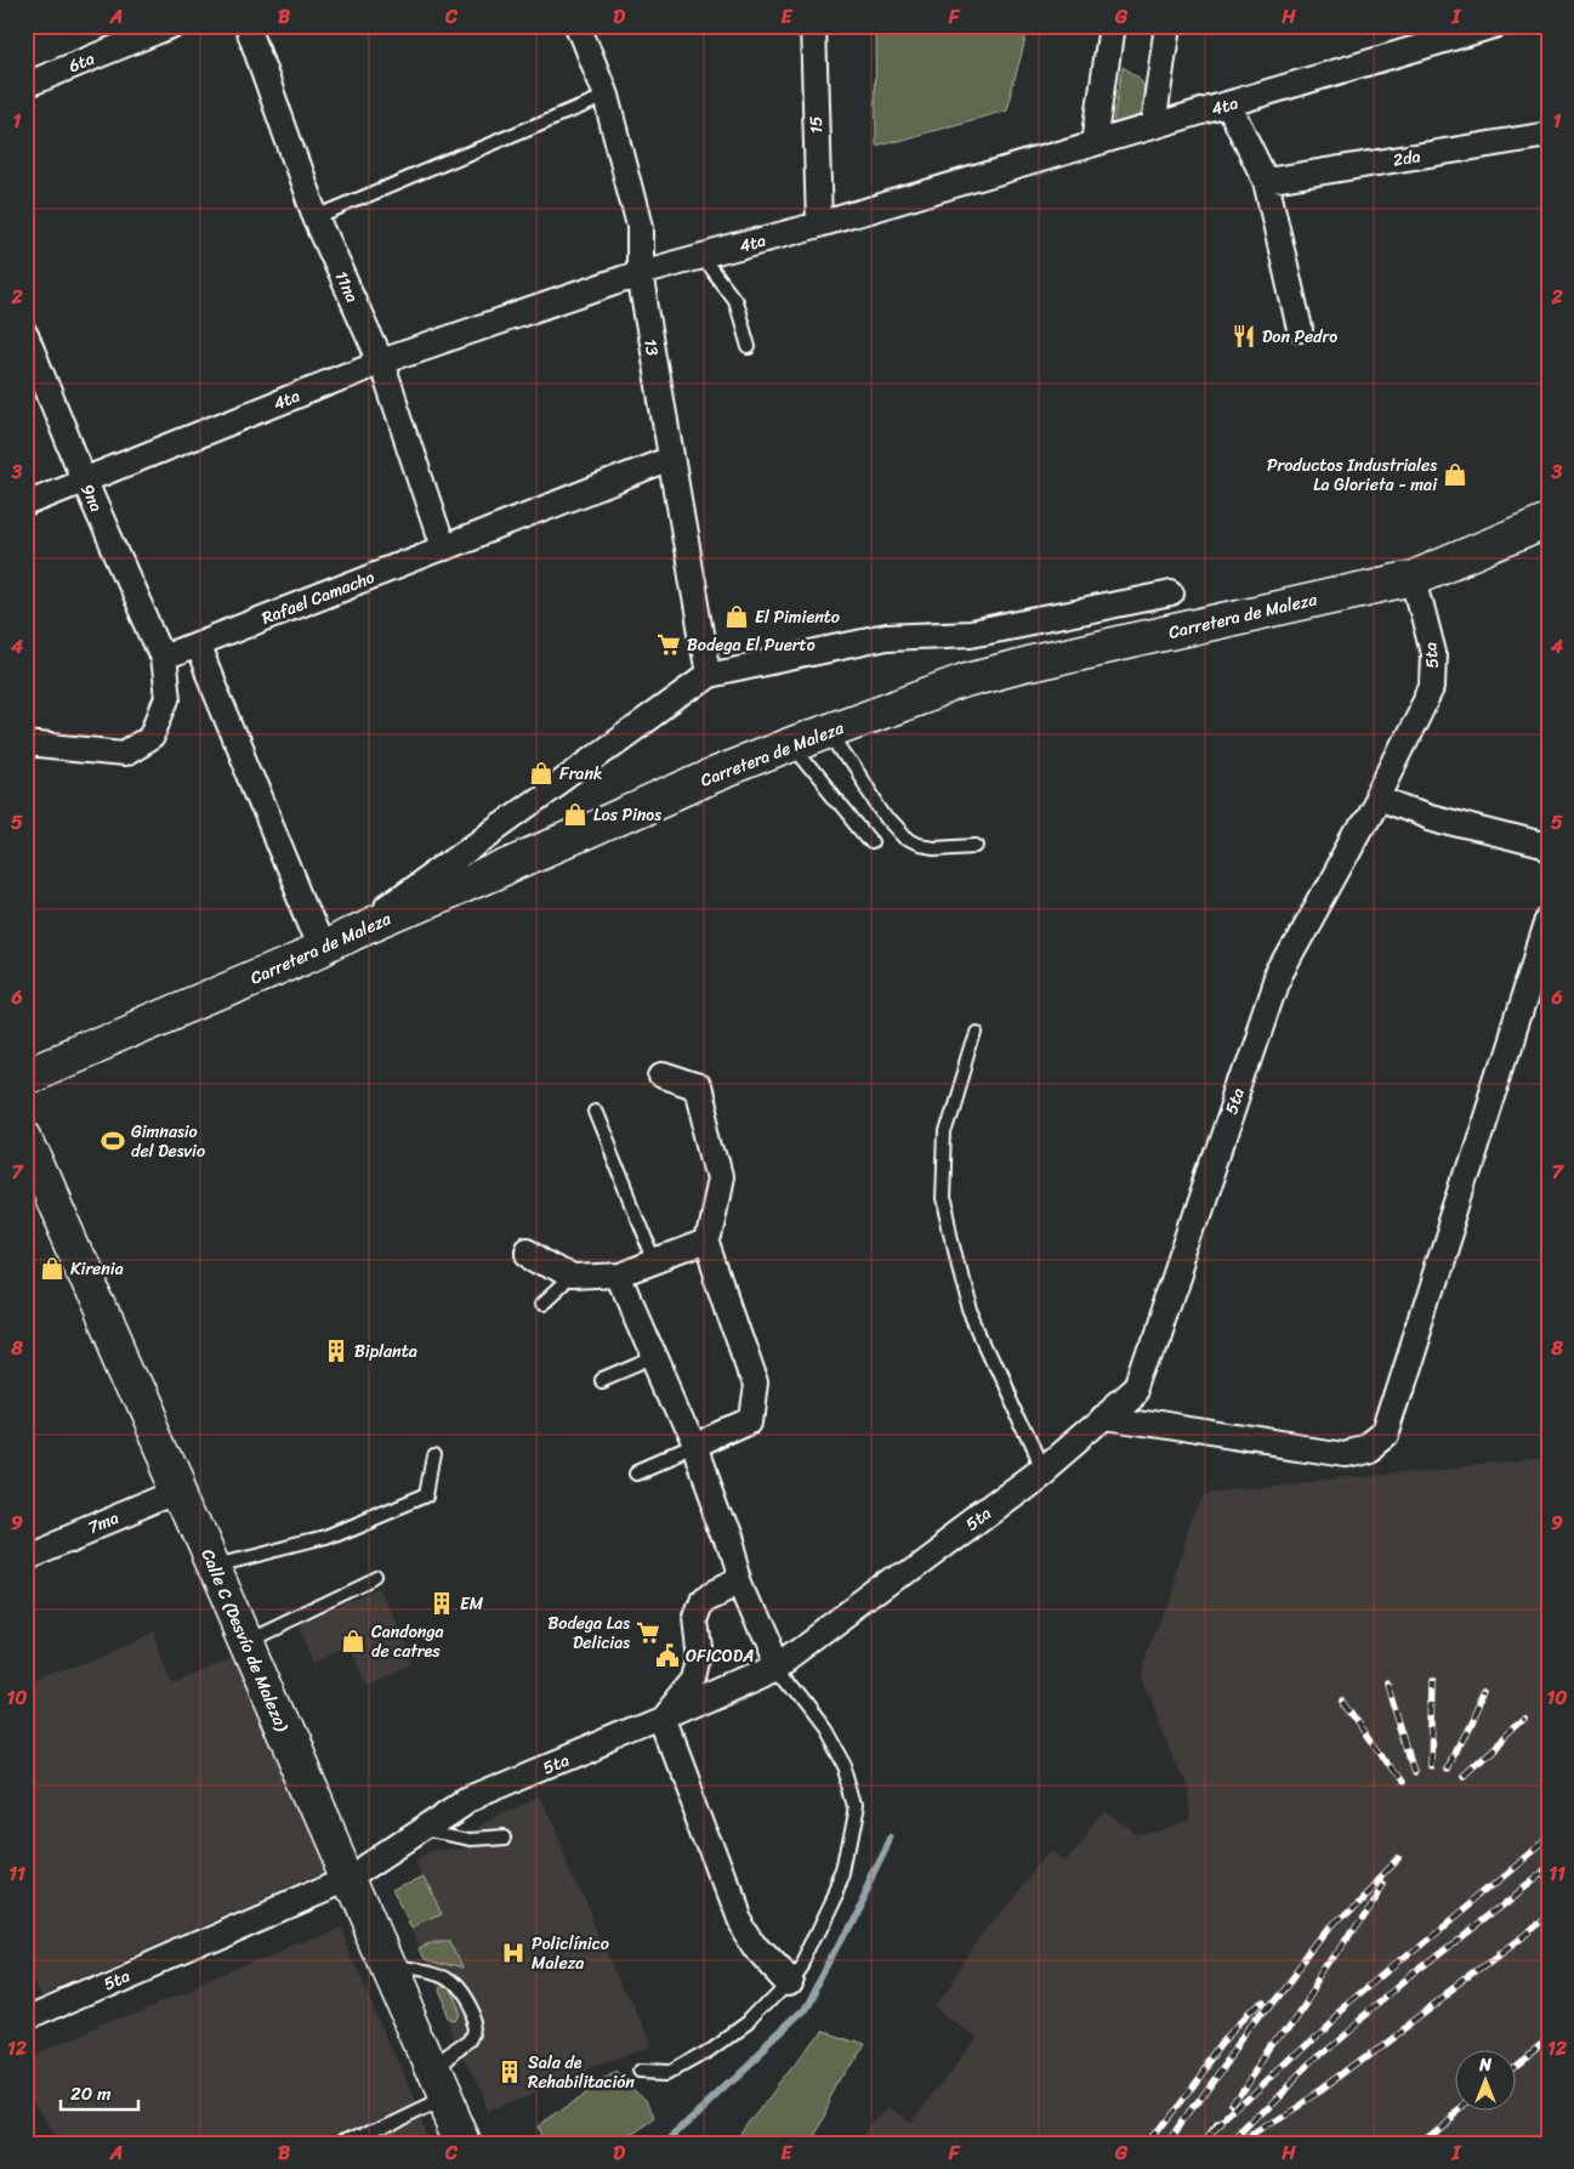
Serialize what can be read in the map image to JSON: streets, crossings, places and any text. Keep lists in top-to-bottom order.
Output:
{
  "streets": {
    "main road": ["Carretera de Maleza", "Calle C (Desvío de Maleza)"],
    "street": [
      "6ta",
      "4ta",
      "15",
      "2da",
      "11na",
      "13",
      "9na",
      "Rafael Camacho",
      "5ta",
      "7ma"
    ]
  },
  "crossings": [
    ["4ta", "15"],
    ["4ta", "11na"],
    ["4ta", "13"],
    ["4ta", "9na"],
    ["11na", "Rafael Camacho"],
    ["13", "Rafael Camacho"],
    ["9na", "Rafael Camacho"],
    ["Carretera de Maleza", "5ta"],
    ["5ta", "Calle C (Desvío de Maleza)"],
    ["7ma", "Calle C (Desvío de Maleza)"]
  ],
  "places": {
    "restaurant": ["Don Pedro"],
    "shop": [
      "Productos Industriales La Glorieta - mai",
      "El Pimiento",
      "Frank",
      "Los Pinos",
      "Kirenia",
      "Candonga de catres"
    ],
    "supermarket": ["Bodega El Puerto", "Bodega Las Delicias"],
    "sports": ["Gimnasio del Desvio"],
    "building": ["Biplanta", "EM", "Sala de Rehabilitación"],
    "public building": ["OFICODA"],
    "hospital": ["Policlínico Maleza"]
  },
  "scale_bar": "20 m",
  "north": "top",
  "grid": {
    "columns": [
      "A",
      "B",
      "C",
      "D",
      "E",
      "F",
      "G",
      "H",
      "I"
    ],
    "rows": [
      "1",
      "2",
      "3",
      "4",
      "5",
      "6",
      "7",
      "8",
      "9",
      "10",
      "11",
      "12"
    ]
  }
}
